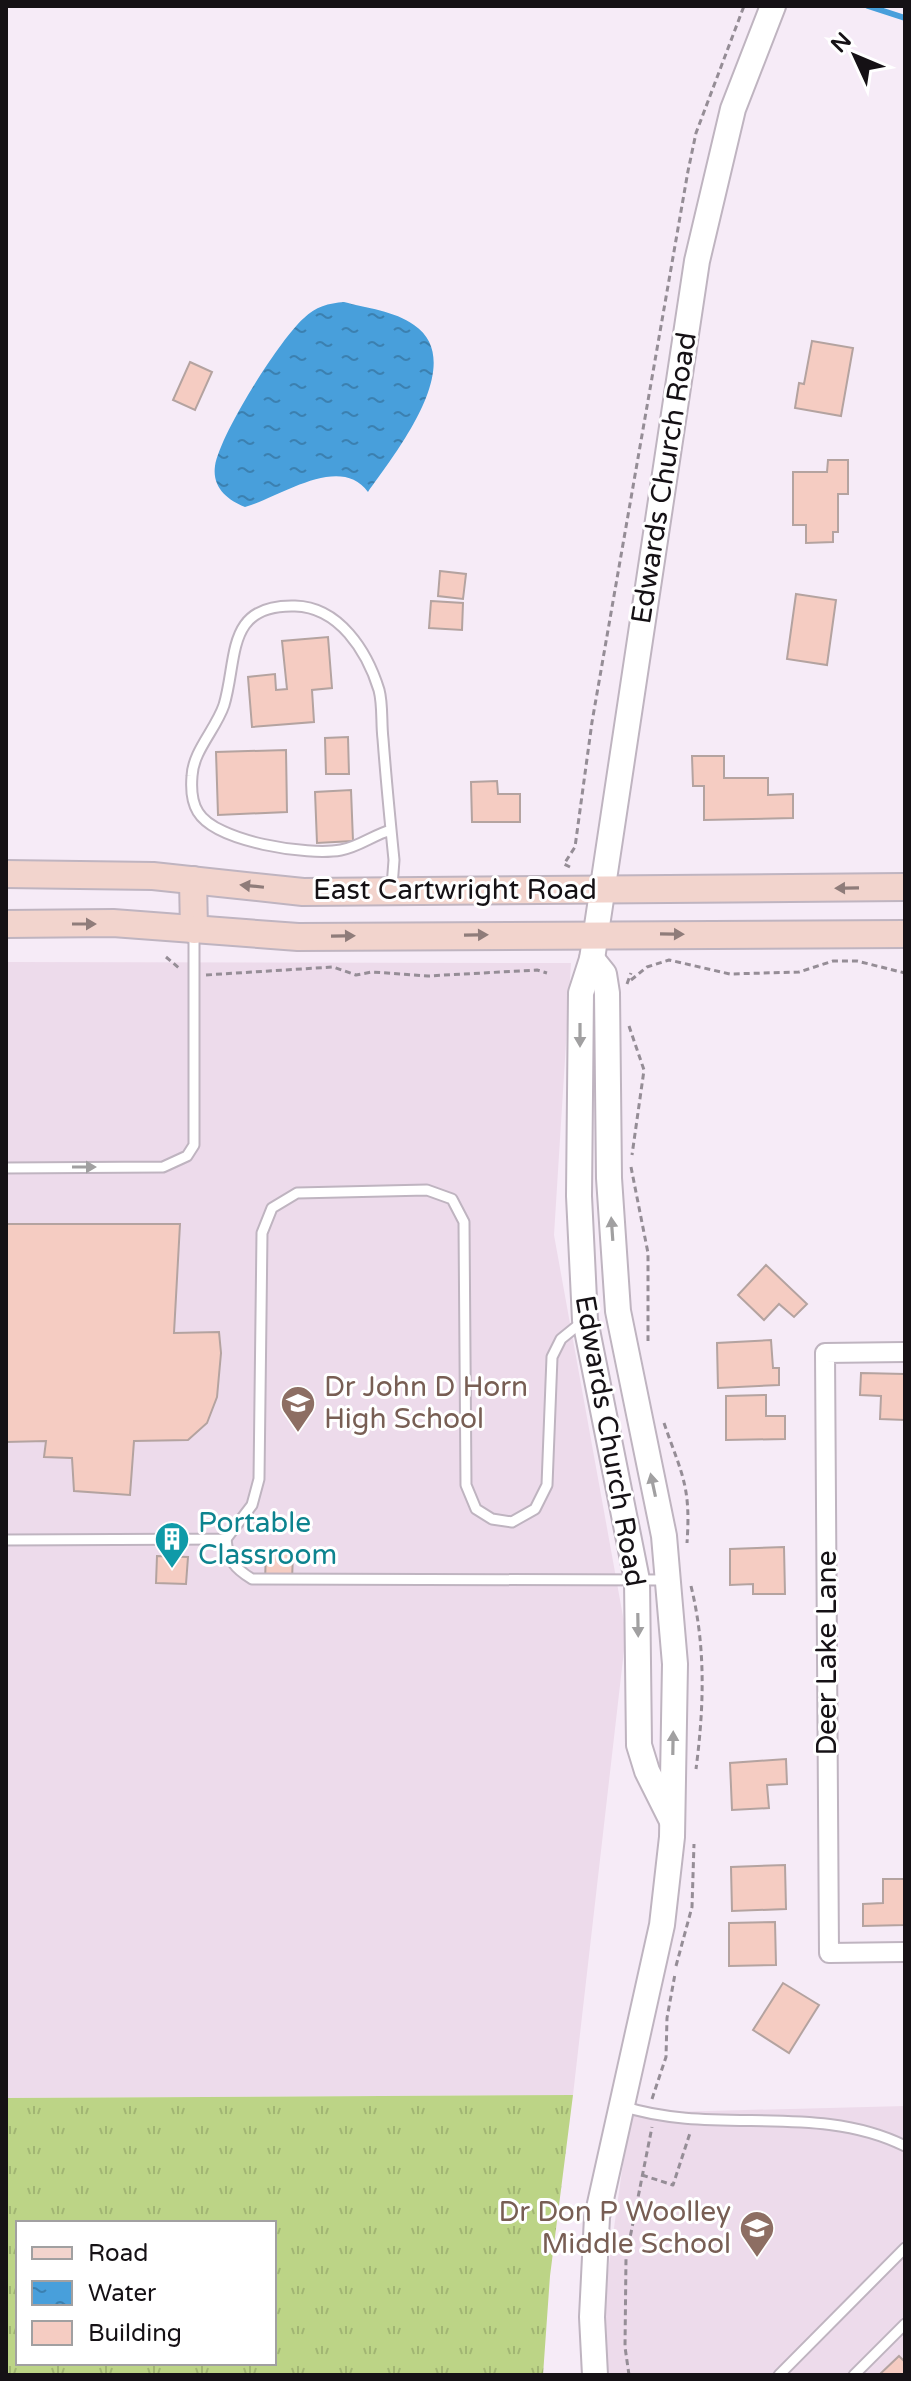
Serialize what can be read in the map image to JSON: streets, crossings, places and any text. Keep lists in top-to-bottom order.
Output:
{
  "streets": {
    "main road": ["East Cartwright Road"],
    "street": ["Edwards Church Road", "Deer Lake Lane"]
  },
  "crossings": [
    ["Edwards Church Road", "East Cartwright Road"]
  ],
  "places": {
    "school or university": ["Dr John D Horn High School", "Dr Don P Woolley Middle School"],
    "building": ["Portable Classroom"]
  },
  "legend": ["Road", "Water", "Building"],
  "north": "top left"
}
